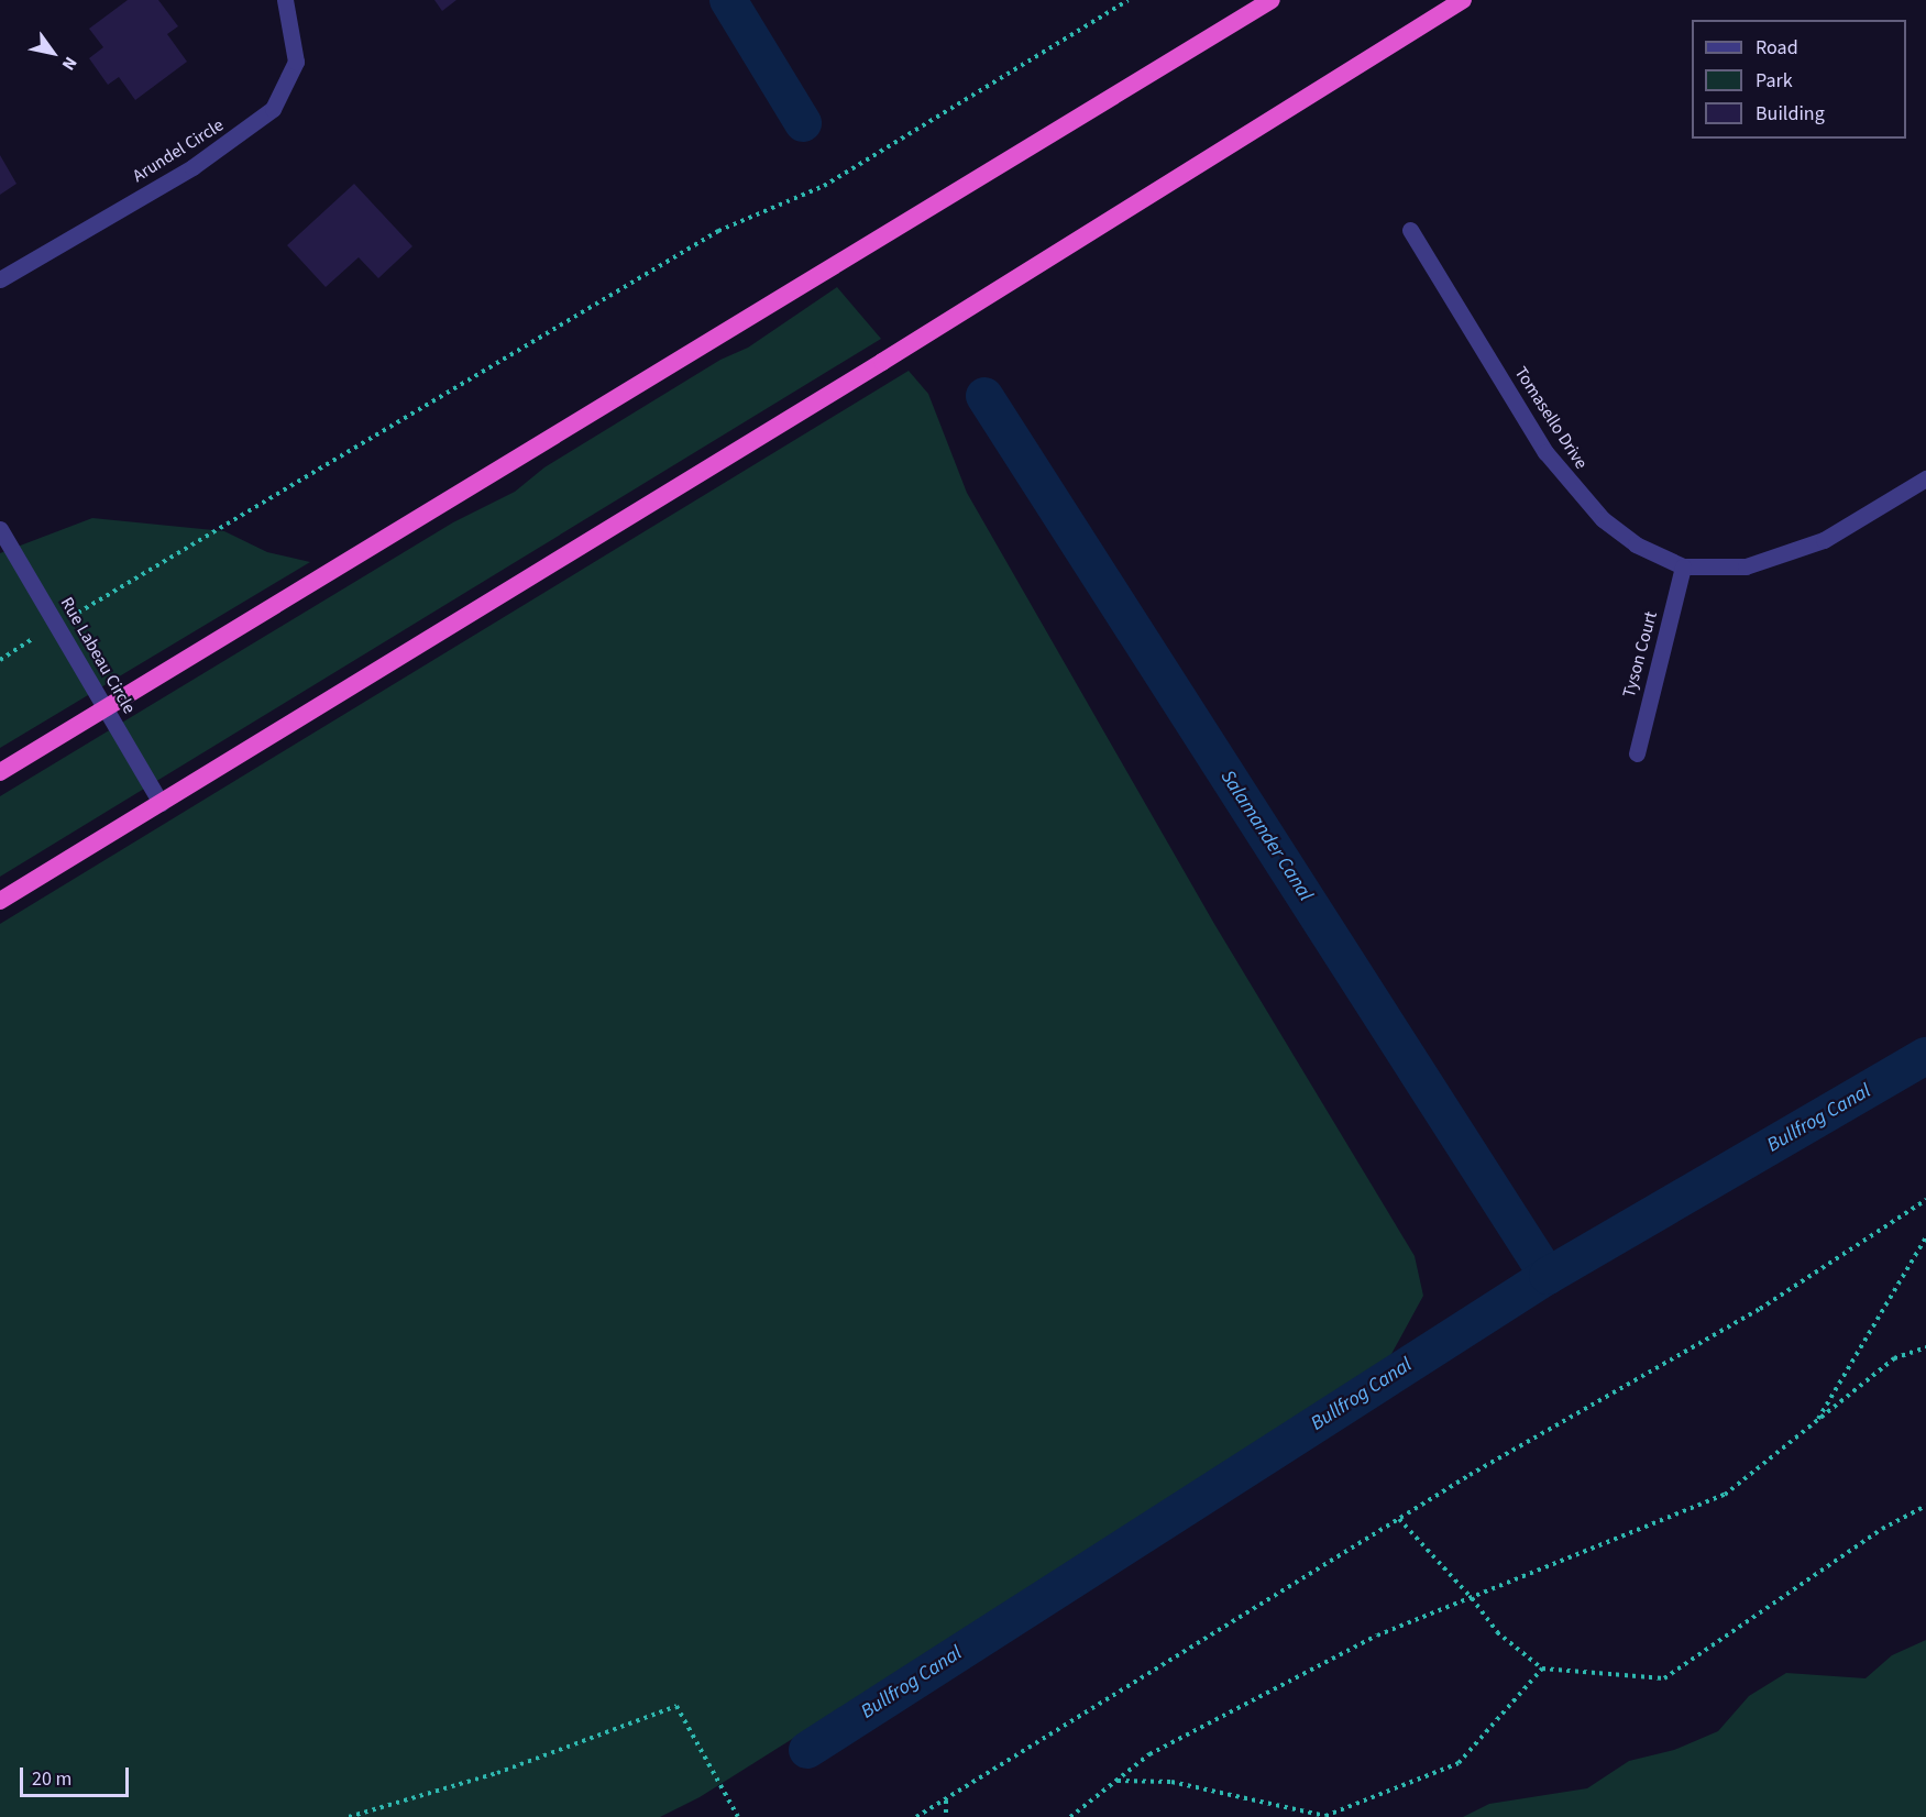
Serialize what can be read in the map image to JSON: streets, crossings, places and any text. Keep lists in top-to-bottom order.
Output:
{
  "streets": {
    "street": [
      "Arundel Circle",
      "Tomasello Drive",
      "Tyson Court",
      "Rue Labeau Circle"
    ]
  },
  "crossings": [
    ["Tomasello Drive", "Tyson Court"]
  ],
  "water": ["Salamander Canal", "Bullfrog Canal"],
  "legend": ["Road", "Park", "Building"],
  "scale_bar": "20 m",
  "north": "bottom right"
}
